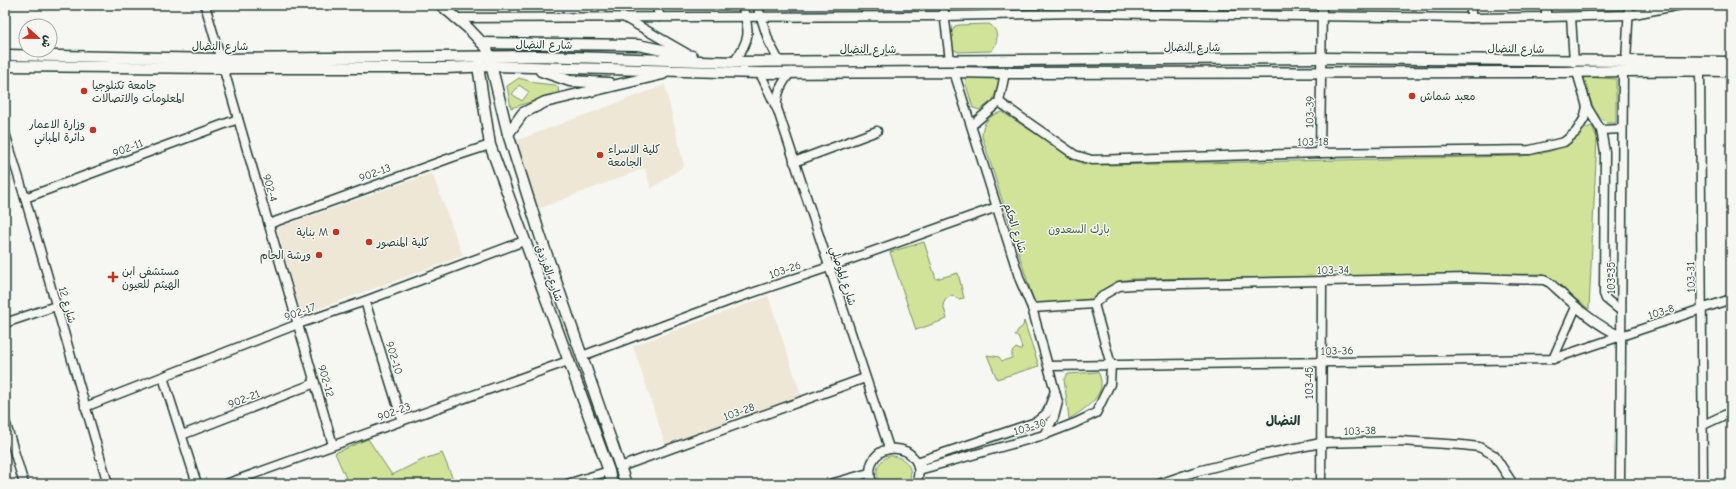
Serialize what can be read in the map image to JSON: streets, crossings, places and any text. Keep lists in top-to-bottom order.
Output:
{
  "streets": {
    "main road": ["شارع النضال", "شارع الفرزدق"],
    "street": [
      "103-39",
      "103-18",
      "902-11",
      "902-13",
      "902-4",
      "شارع الحكم",
      "103-26",
      "103-34",
      "شارع الموصلي",
      "103-31",
      "103-35",
      "شارع 12",
      "902-17",
      "103-8",
      "103-36",
      "902-10",
      "902-12",
      "103-45",
      "902-21",
      "902-23",
      "103-28",
      "103-30",
      "103-38"
    ]
  },
  "crossings": [
    ["شارع النضال", "103-39"],
    ["شارع النضال", "902-4"],
    ["شارع النضال", "شارع الحكم"],
    ["شارع النضال", "شارع الفرزدق"],
    ["شارع النضال", "شارع الموصلي"],
    ["شارع النضال", "103-31"],
    ["شارع النضال", "103-35"],
    ["103-39", "103-18"],
    ["902-11", "902-4"],
    ["902-11", "شارع 12"],
    ["902-13", "902-4"],
    ["902-13", "شارع الفرزدق"],
    ["902-4", "902-17"],
    ["902-4", "902-12"],
    ["شارع الحكم", "103-26"],
    ["شارع الحكم", "103-36"],
    ["شارع الحكم", "103-30"],
    ["103-26", "شارع الفرزدق"],
    ["103-26", "شارع الموصلي"],
    ["103-34", "103-35"],
    ["103-34", "103-8"],
    ["103-34", "103-36"],
    ["103-34", "103-45"],
    ["103-34", "103-30"],
    ["شارع الفرزدق", "902-17"],
    ["شارع الفرزدق", "902-23"],
    ["شارع الفرزدق", "103-28"],
    ["شارع الموصلي", "103-28"],
    ["103-31", "103-8"],
    ["103-35", "103-8"],
    ["103-35", "103-36"],
    ["شارع 12", "902-17"],
    ["902-17", "902-10"],
    ["902-17", "902-12"],
    ["103-8", "103-36"],
    ["103-36", "103-45"],
    ["103-36", "103-30"],
    ["902-10", "902-23"],
    ["902-12", "902-21"],
    ["902-12", "902-23"],
    ["103-45", "103-38"]
  ],
  "districts": ["النضال"],
  "parks": ["بارك السعدون"],
  "places": {
    "other": [
      "جامعة تكنلوجيا المعلومات والاتصالات",
      "معبد شماش",
      "وزارة الاعمار دائرة المباني",
      "كلية الاسراء الجامعة",
      "بناية M",
      "كلية المنصور",
      "ورشة الحام"
    ],
    "health": ["مستشفى ابن الهيثم للعيون"]
  },
  "north": "right"
}
